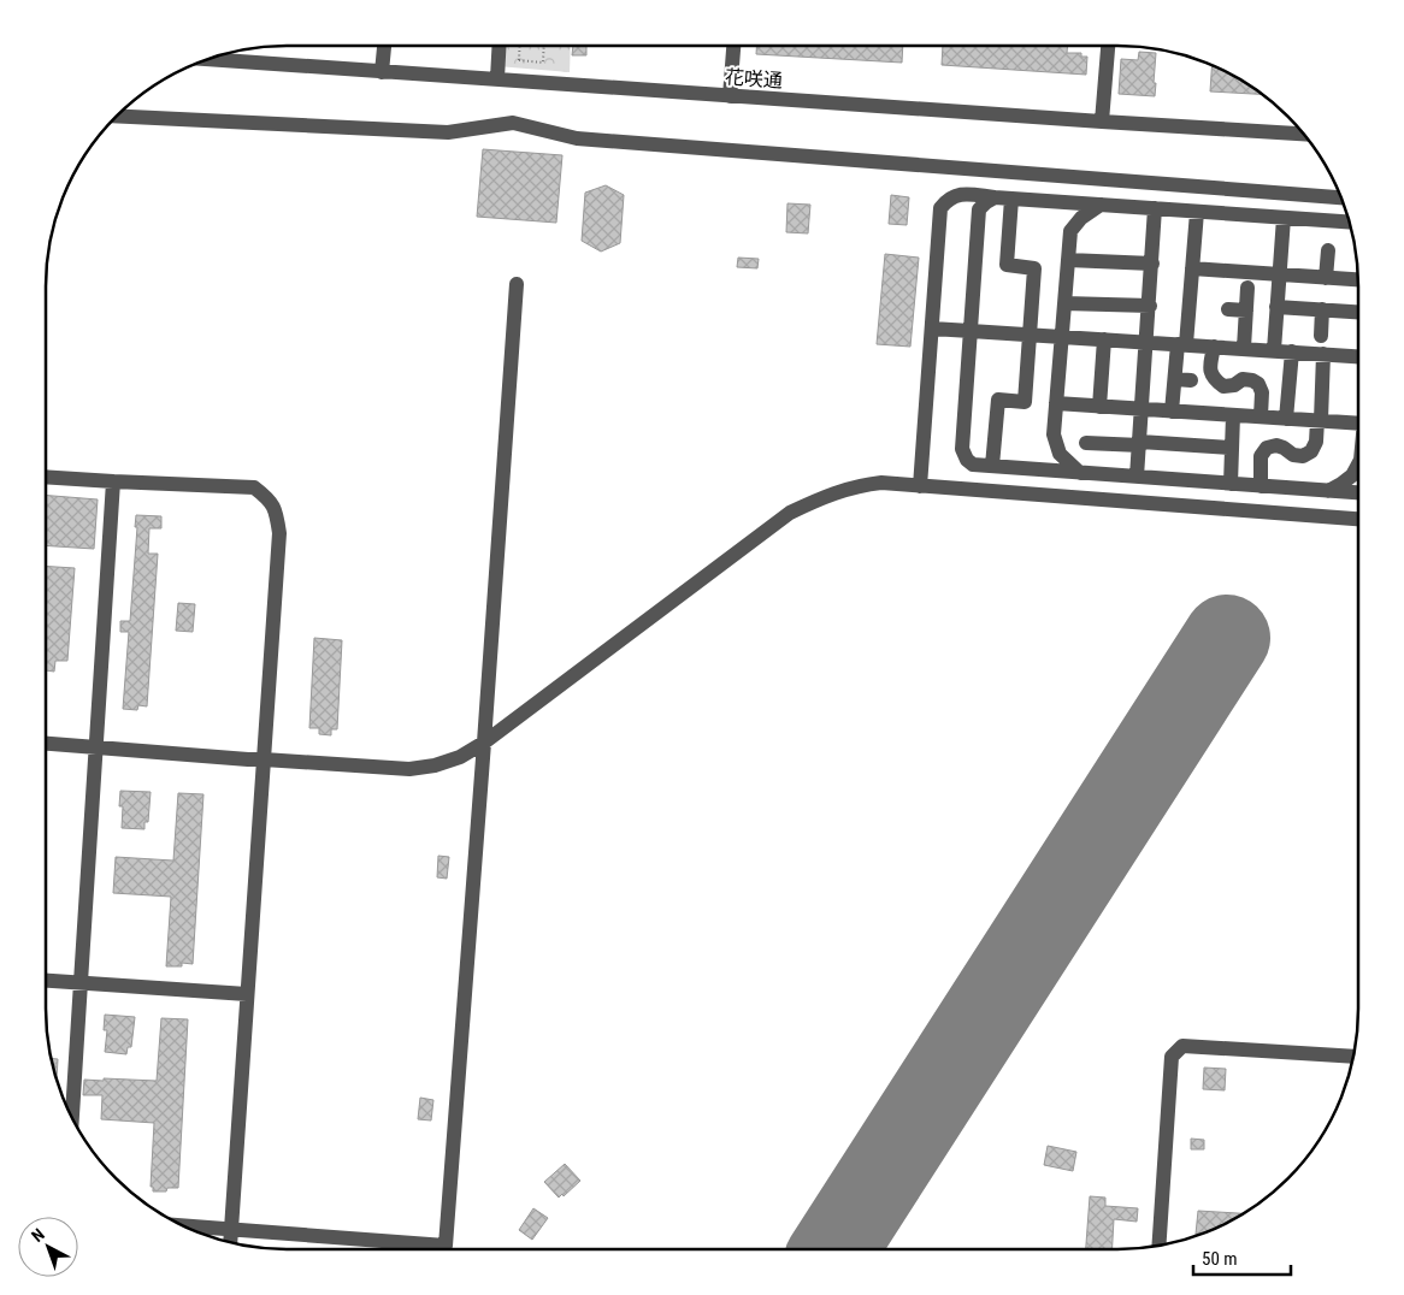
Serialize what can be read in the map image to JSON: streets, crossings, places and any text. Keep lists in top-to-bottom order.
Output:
{
  "streets": {
    "street": ["花咲通"]
  },
  "scale_bar": "50 m",
  "north": "top left"
}
